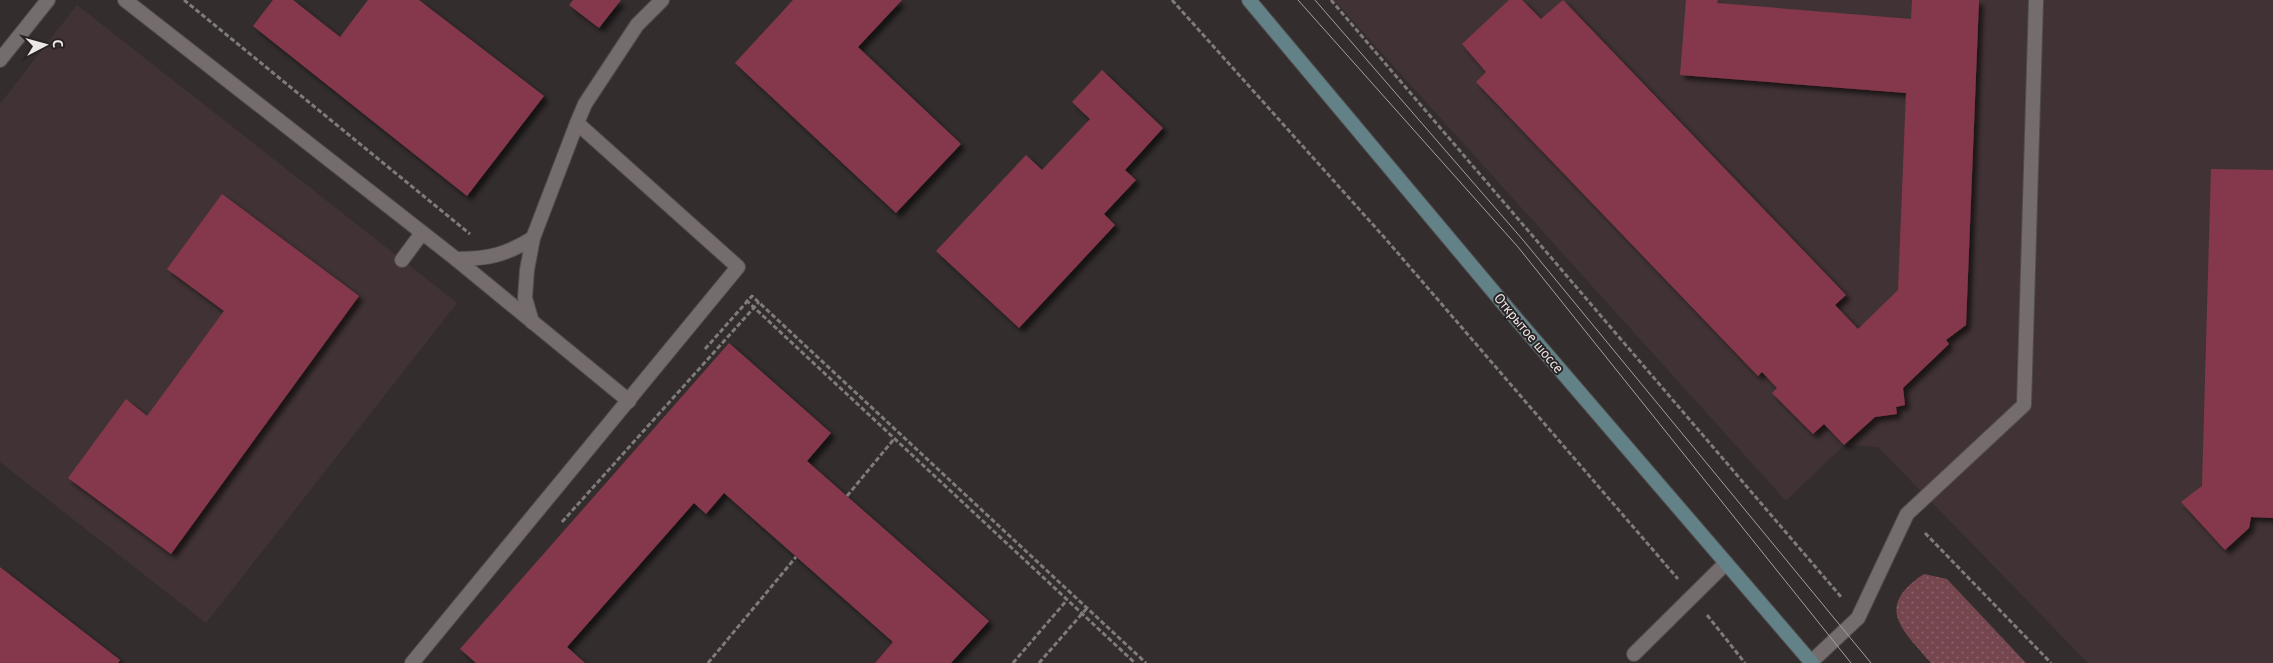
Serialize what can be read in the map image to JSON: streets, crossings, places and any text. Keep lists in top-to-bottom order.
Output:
{
  "streets": {
    "main road": ["Открытое шоссе"]
  },
  "north": "right"
}
